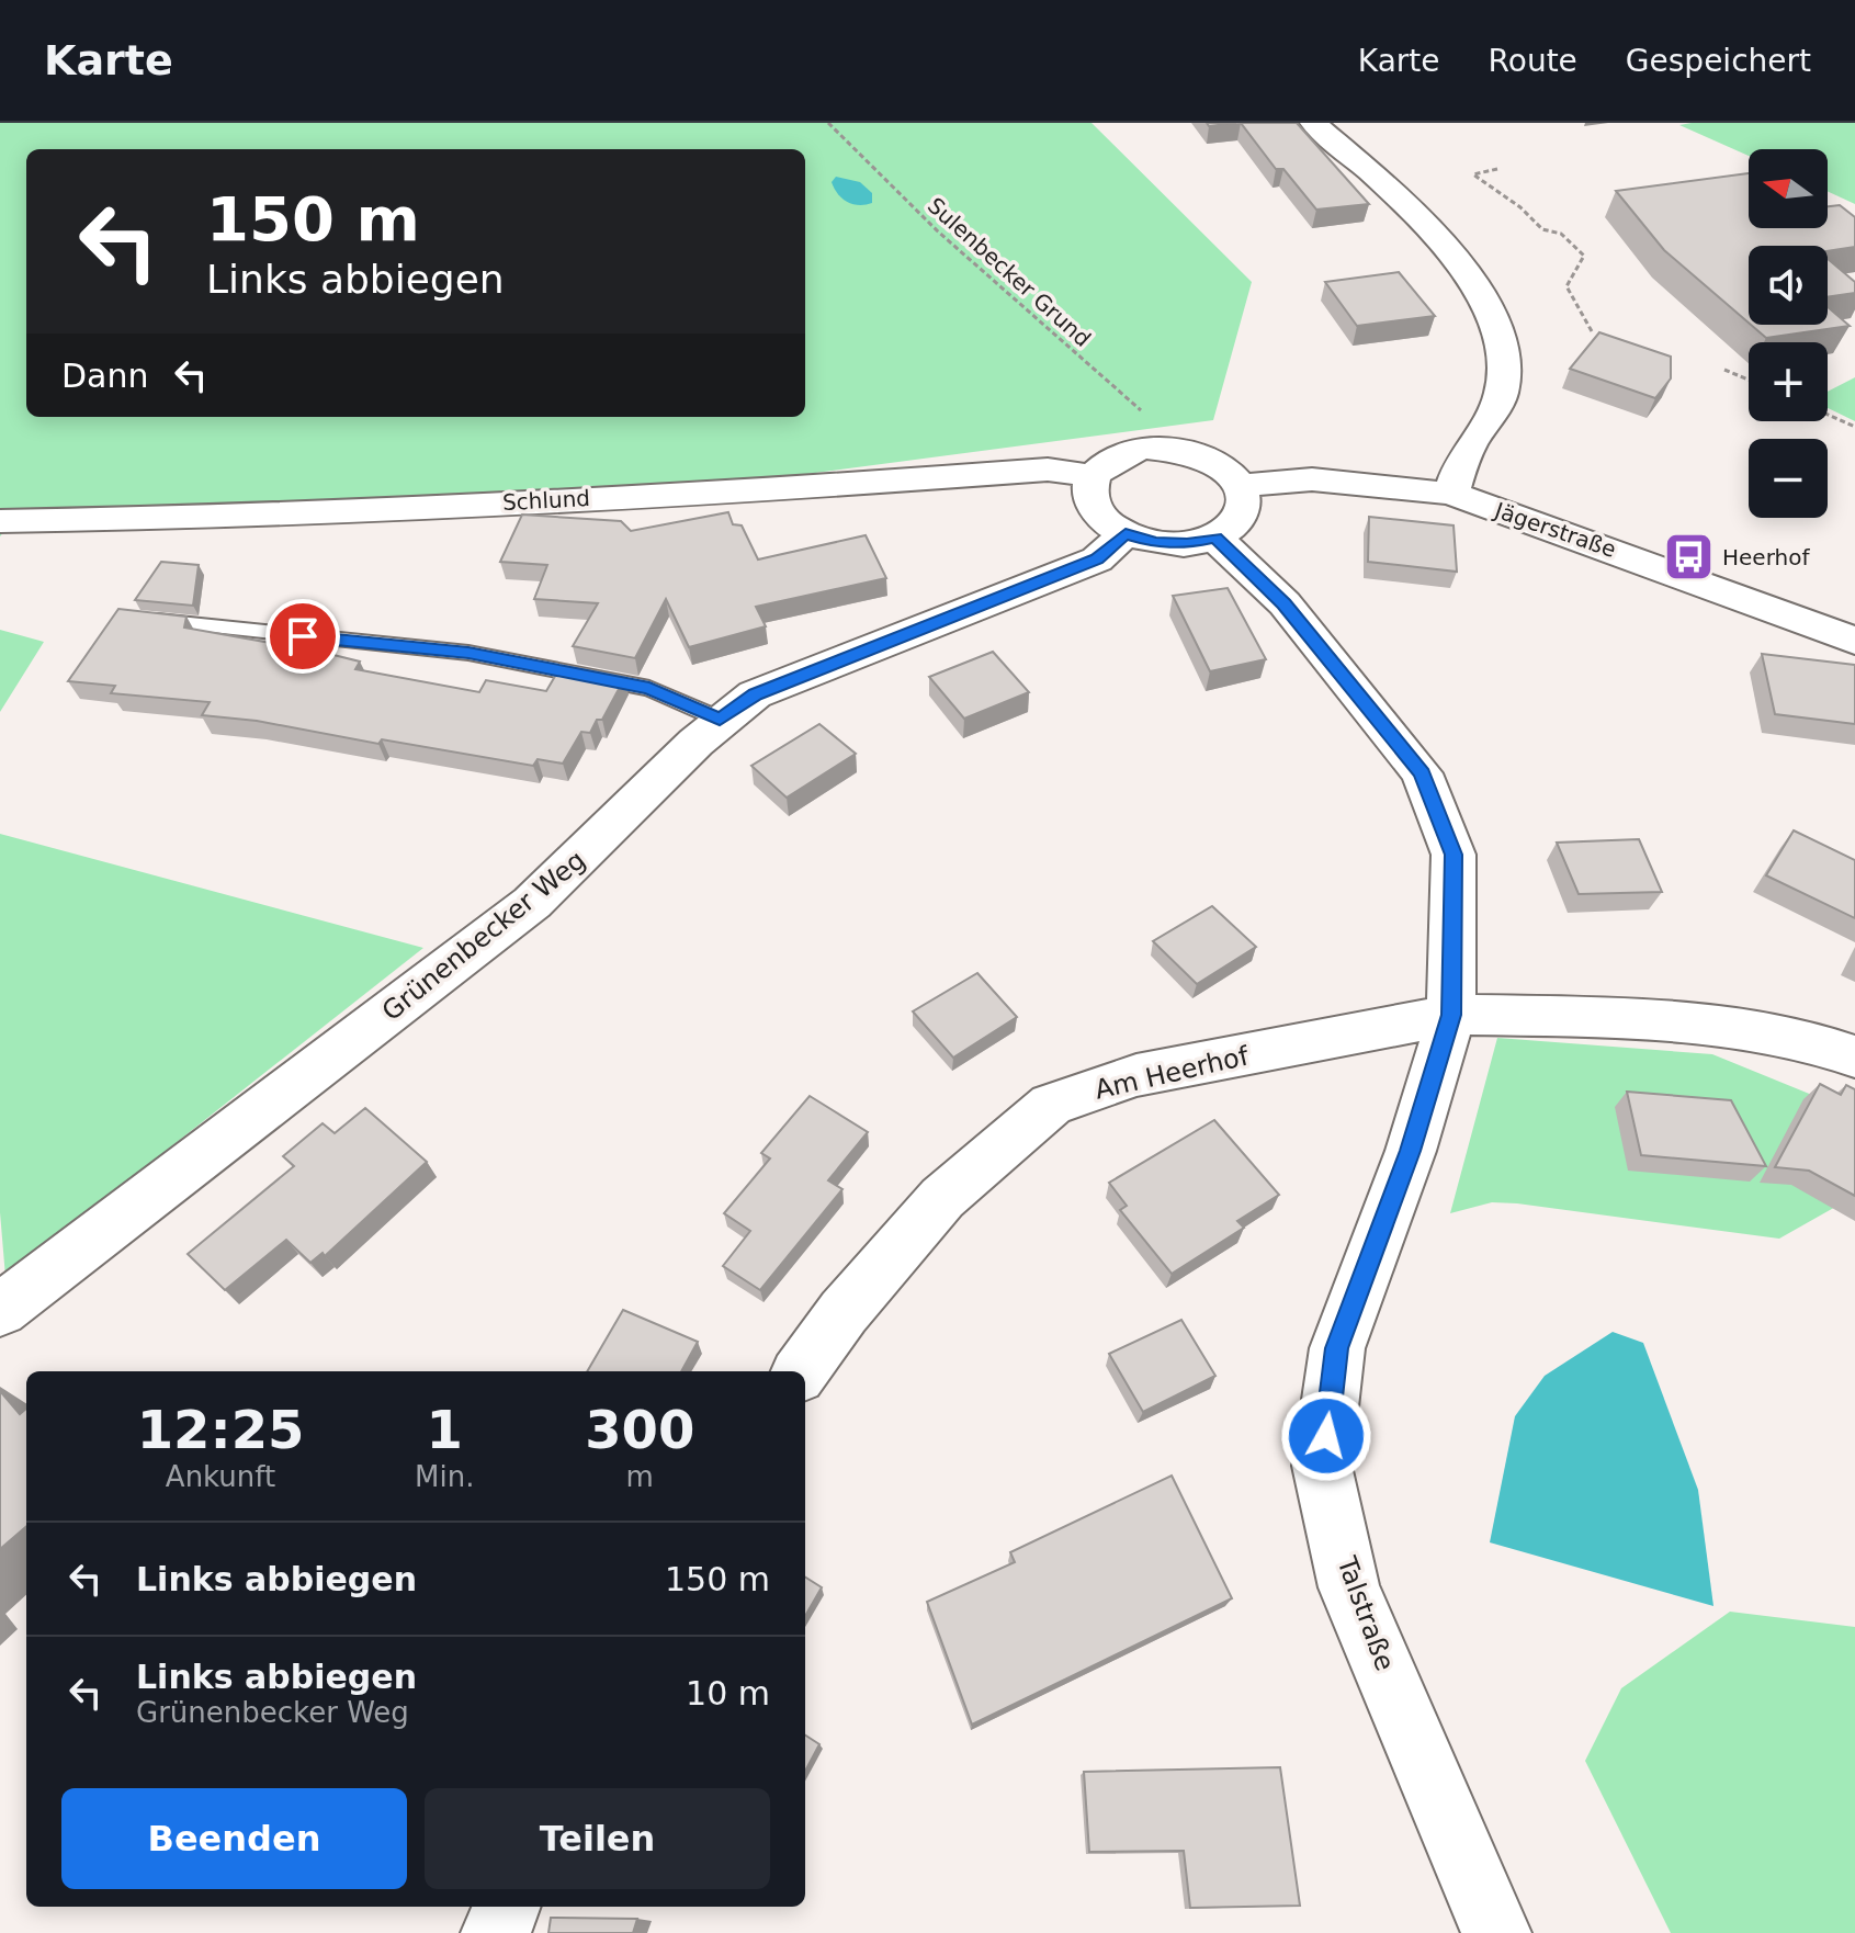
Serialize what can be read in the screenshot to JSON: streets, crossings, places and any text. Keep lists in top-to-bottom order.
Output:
{
  "streets": {
    "street": [
      "Schlund",
      "Jägerstraße",
      "Grünenbecker Weg",
      "Am Heerhof",
      "Talstraße"
    ],
    "path": ["Sulenbecker Grund"]
  },
  "crossings": [
    ["Sulenbecker Grund", "Schlund"],
    ["Sulenbecker Grund", "Jägerstraße"],
    ["Sulenbecker Grund", "Grünenbecker Weg"],
    ["Sulenbecker Grund", "Talstraße"],
    ["Schlund", "Jägerstraße"],
    ["Schlund", "Grünenbecker Weg"],
    ["Schlund", "Talstraße"],
    ["Jägerstraße", "Grünenbecker Weg"],
    ["Jägerstraße", "Talstraße"],
    ["Grünenbecker Weg", "Talstraße"],
    ["Am Heerhof", "Talstraße"]
  ],
  "places": {
    "bus stop": ["Heerhof"]
  },
  "north": "left",
  "page": {
    "header": "Karte",
    "nav": ["Karte", "Route", "Gespeichert"],
    "map_buttons": ["+", "−"],
    "turn": ["150 m", "Links abbiegen"],
    "then": "Dann",
    "eta": [
      "12:25",
      "Ankunft",
      "1",
      "Min.",
      "300",
      "m"
    ],
    "list": [
      {
        "name": "Links abbiegen",
        "value": "150 m"
      },
      {
        "name": "Links abbiegen",
        "note": "Grünenbecker Weg",
        "value": "10 m"
      }
    ],
    "buttons": ["Beenden", "Teilen"]
  }
}
